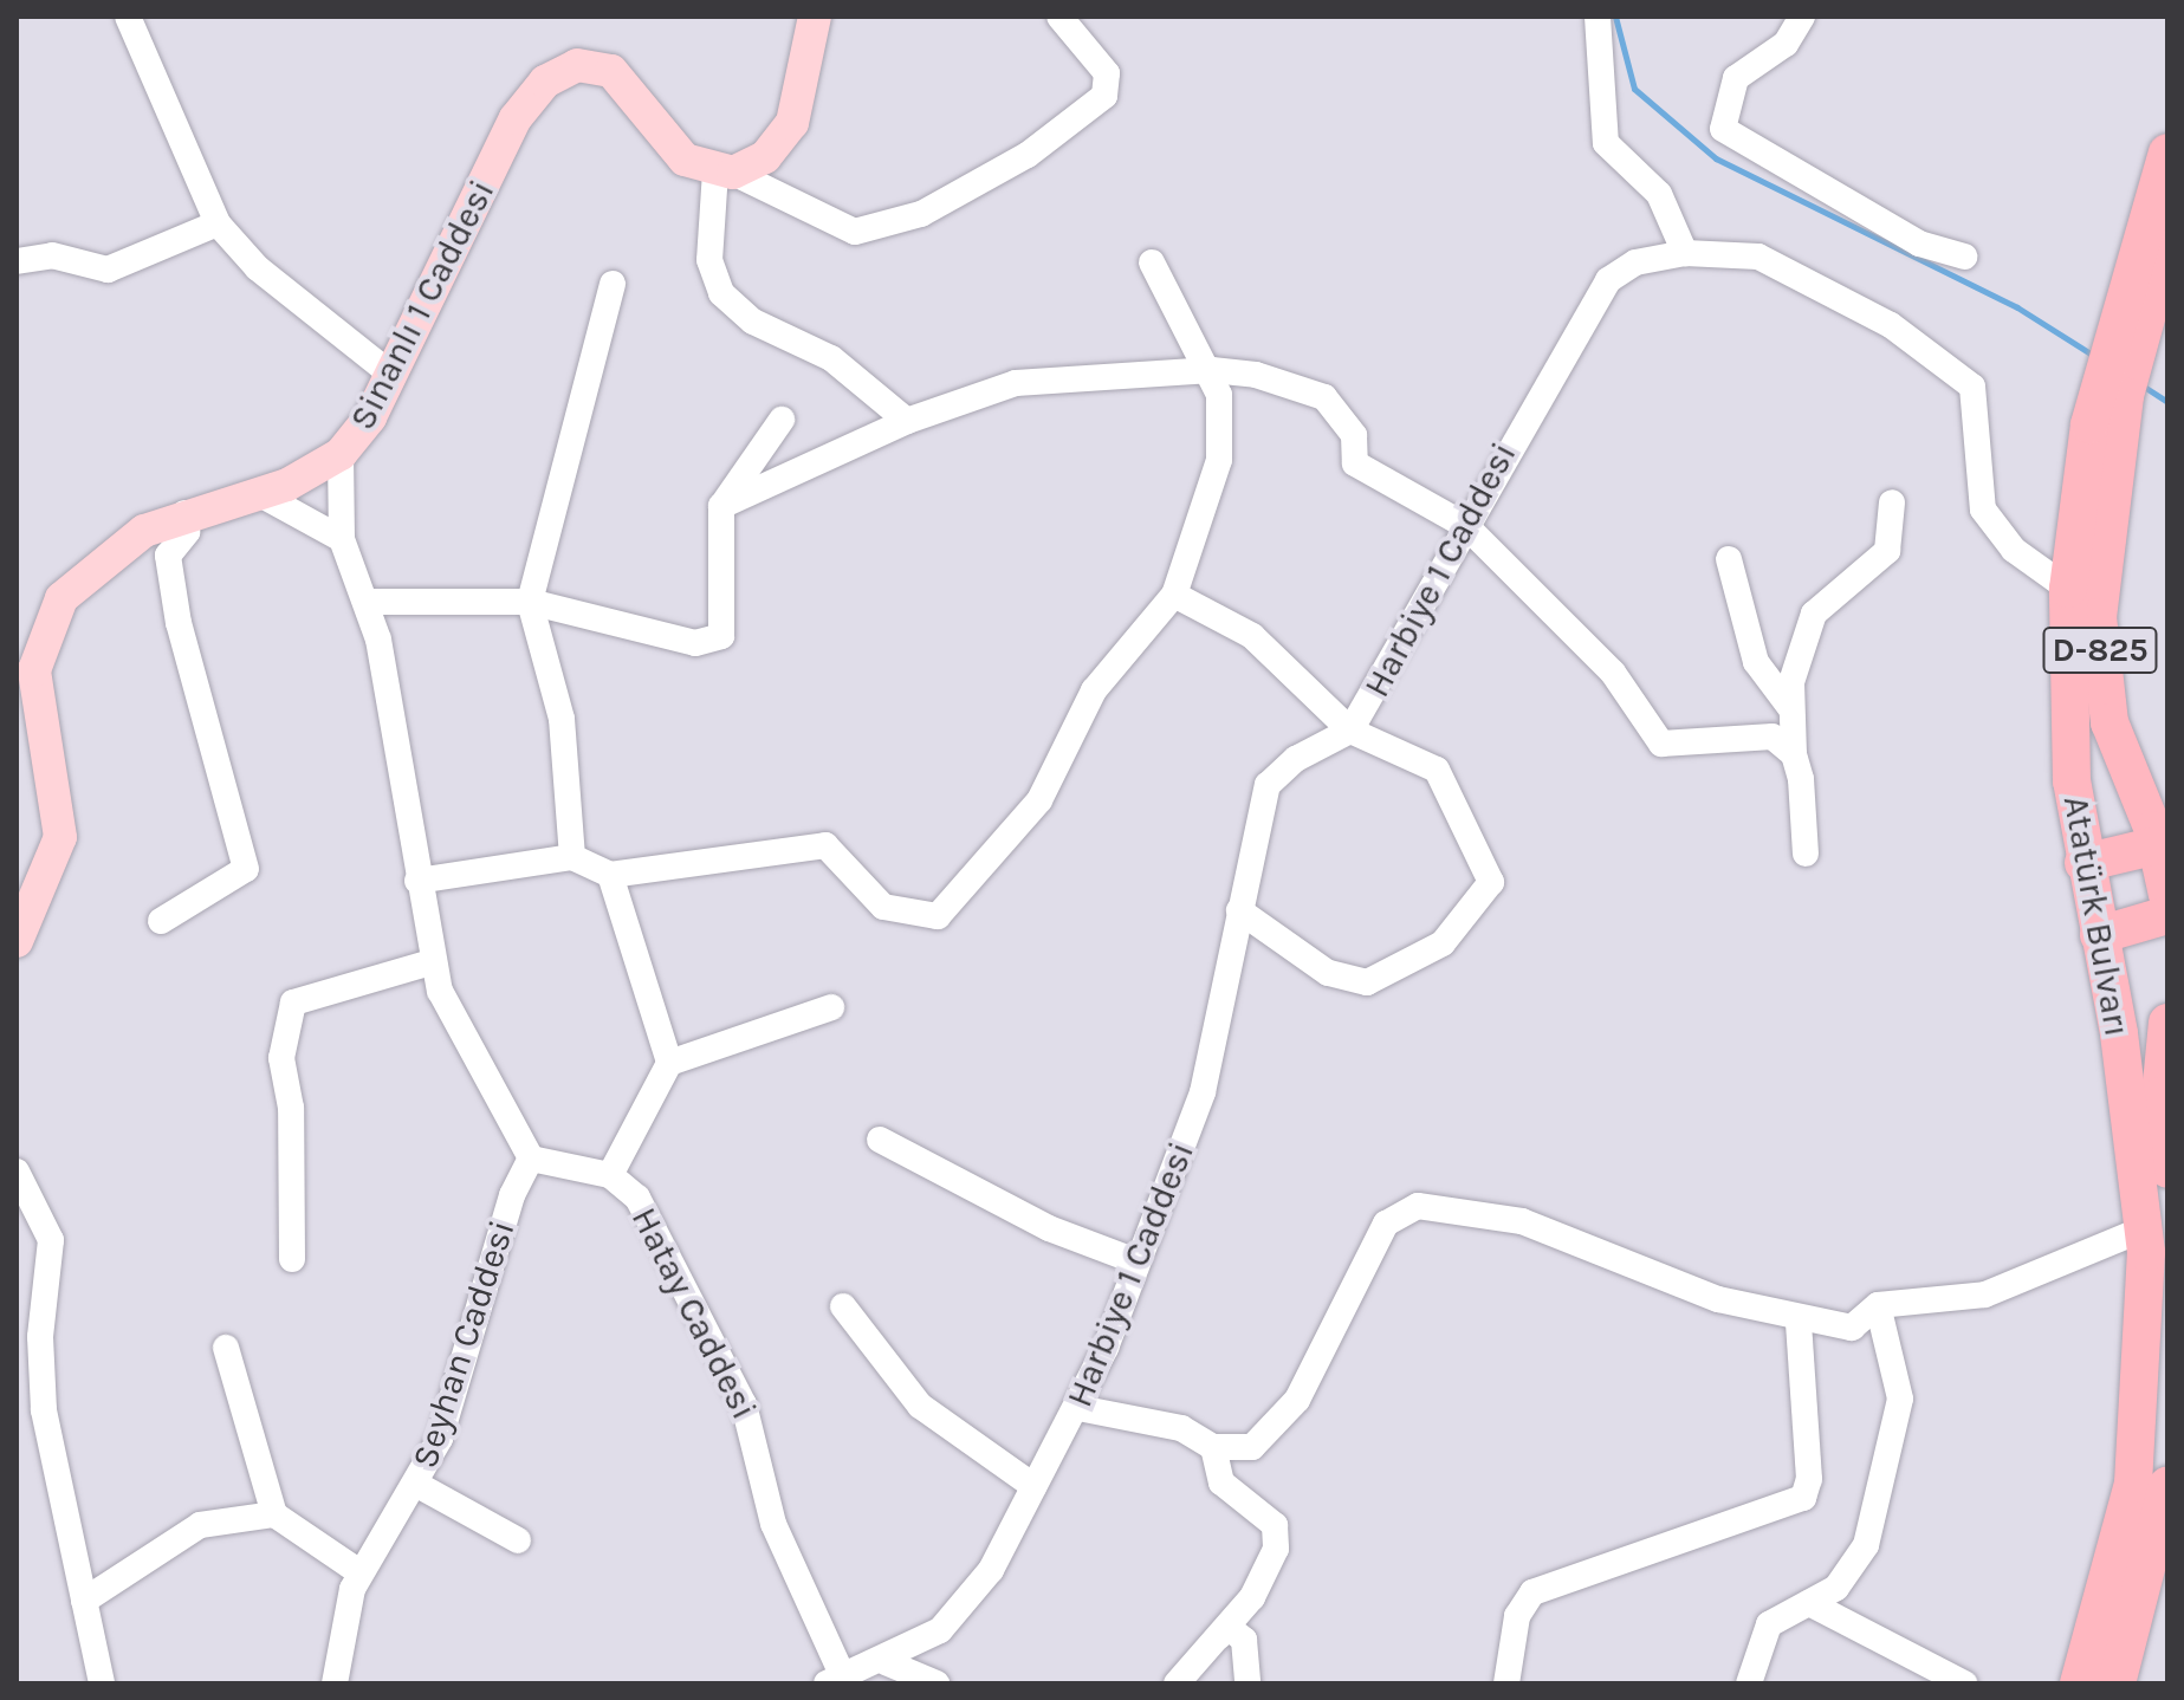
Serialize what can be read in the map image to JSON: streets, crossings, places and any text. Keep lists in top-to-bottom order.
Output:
{
  "streets": {
    "highway": ["D-825", "Atatürk Bulvarı"],
    "main road": ["Sinanlı 1 Caddesi"],
    "street": ["Harbiye 1 Caddesi", "Hatay Caddesi", "Seyhan Caddesi"]
  },
  "crossings": [
    ["Harbiye 1 Caddesi", "Atatürk Bulvarı"],
    ["Harbiye 1 Caddesi", "Hatay Caddesi"],
    ["Hatay Caddesi", "Seyhan Caddesi"]
  ]
}
